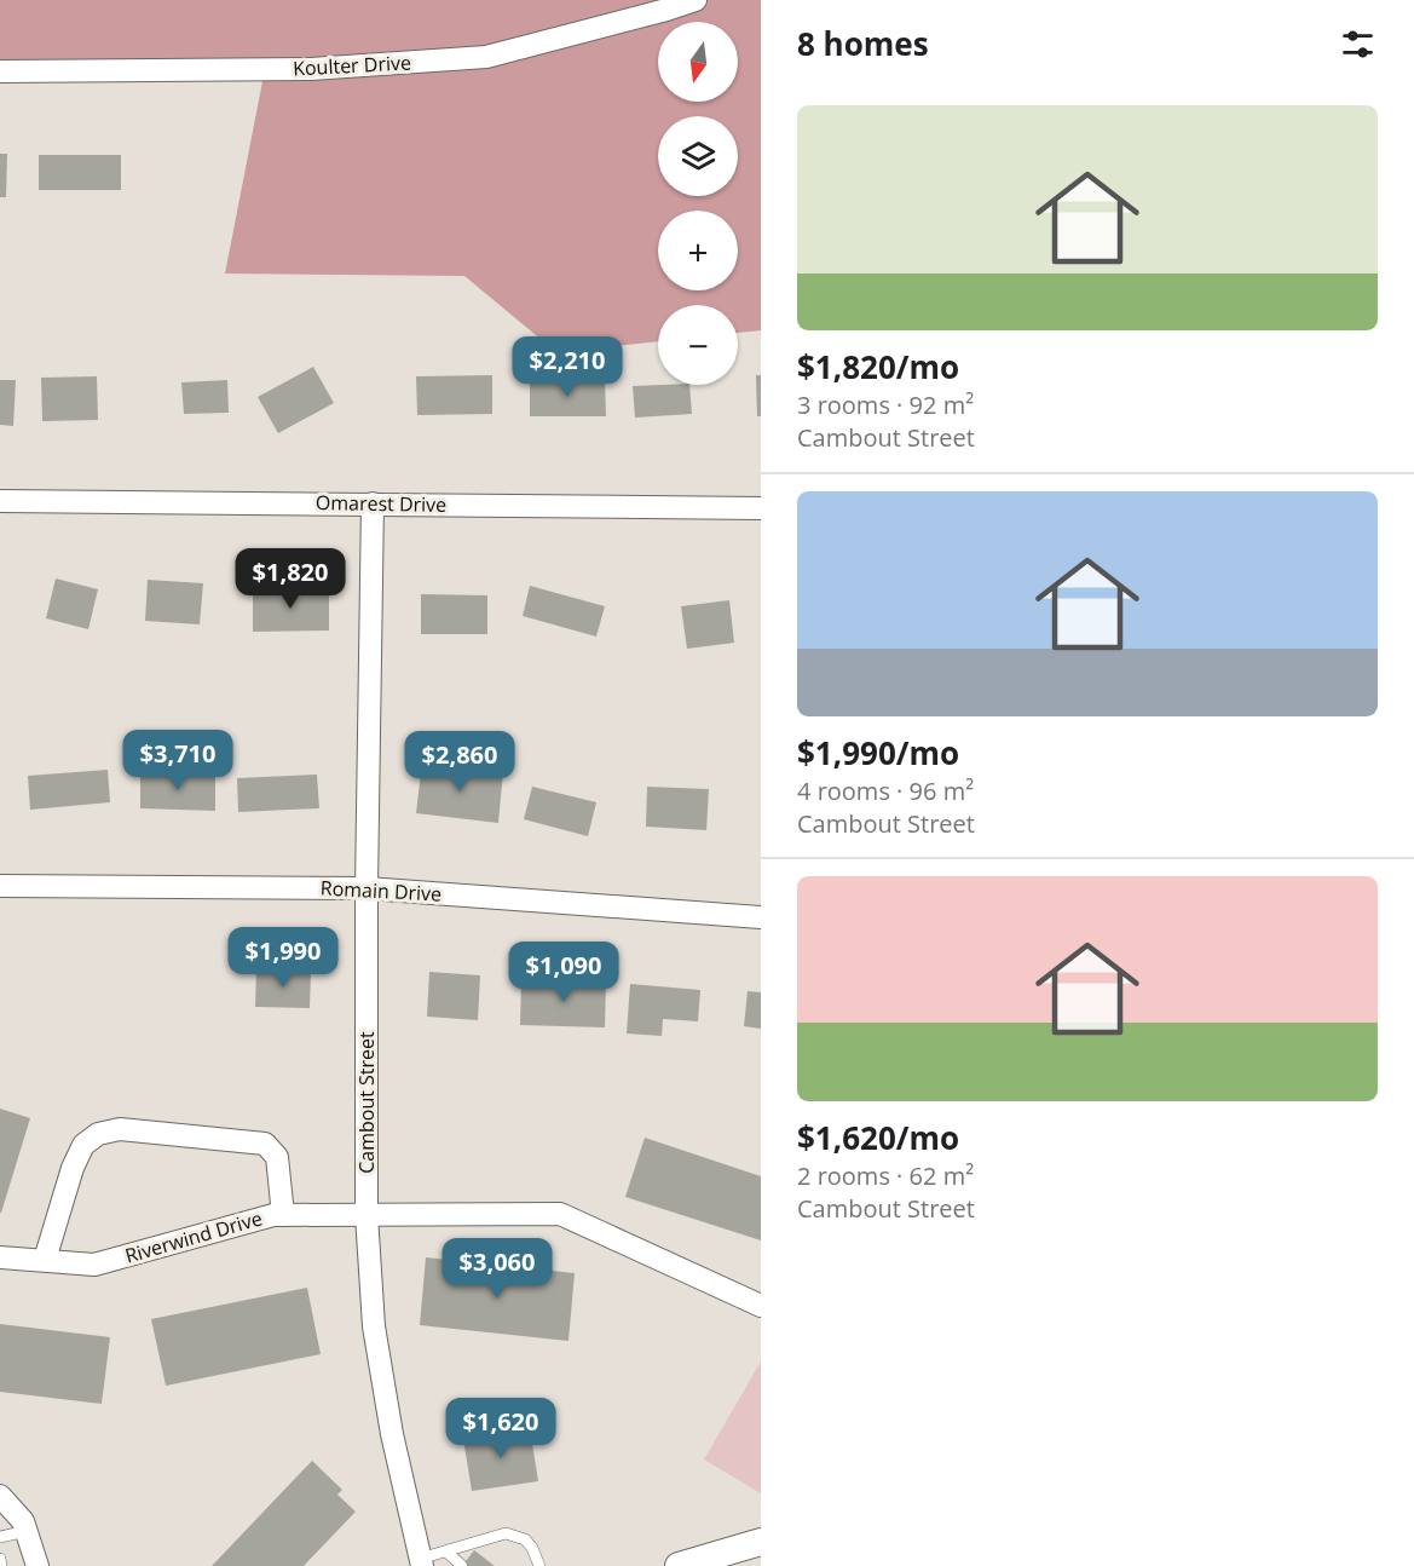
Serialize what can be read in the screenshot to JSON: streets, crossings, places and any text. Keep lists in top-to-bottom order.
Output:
{
  "streets": {
    "street": [
      "Koulter Drive",
      "Omarest Drive",
      "Romain Drive",
      "Cambout Street",
      "Riverwind Drive"
    ]
  },
  "crossings": [
    ["Omarest Drive", "Cambout Street"],
    ["Romain Drive", "Cambout Street"],
    ["Cambout Street", "Riverwind Drive"]
  ],
  "north": "bottom",
  "page": {
    "heading": "8 homes",
    "map_buttons": ["+", "−"],
    "list": [
      {
        "name": "$1,820/mo",
        "note": "3 rooms · 92 m² · Cambout Street"
      },
      {
        "name": "$1,990/mo",
        "note": "4 rooms · 96 m² · Cambout Street"
      },
      {
        "name": "$1,620/mo",
        "note": "2 rooms · 62 m² · Cambout Street"
      }
    ],
    "price": [
      "$2,210",
      "$1,820",
      "$3,710",
      "$2,860",
      "$1,990",
      "$1,090",
      "$3,060",
      "$1,620"
    ]
  }
}
